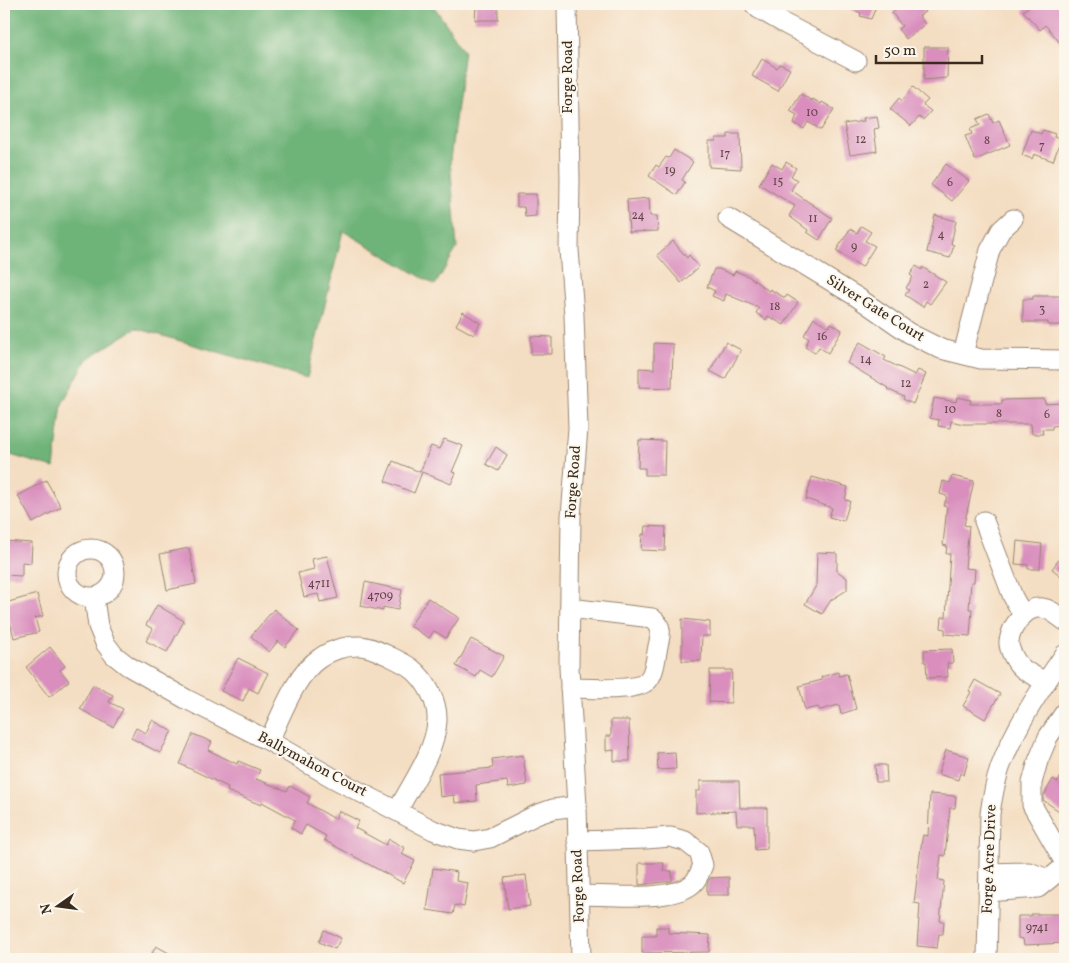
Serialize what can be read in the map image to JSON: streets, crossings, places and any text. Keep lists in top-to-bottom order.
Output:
{
  "streets": {
    "street": [
      "Forge Road",
      "Silver Gate Court",
      "Ballymahon Court",
      "Forge Acre Drive"
    ]
  },
  "crossings": [
    ["Forge Road", "Ballymahon Court"]
  ],
  "house_numbers": [
    "10",
    "12",
    "8",
    "7",
    "17",
    "19",
    "15",
    "6",
    "24",
    "11",
    "4",
    "9",
    "2",
    "18",
    "3",
    "16",
    "14",
    "12",
    "10",
    "8",
    "6",
    "4711",
    "4709",
    "9741"
  ],
  "scale_bar": "50 m",
  "north": "left"
}
